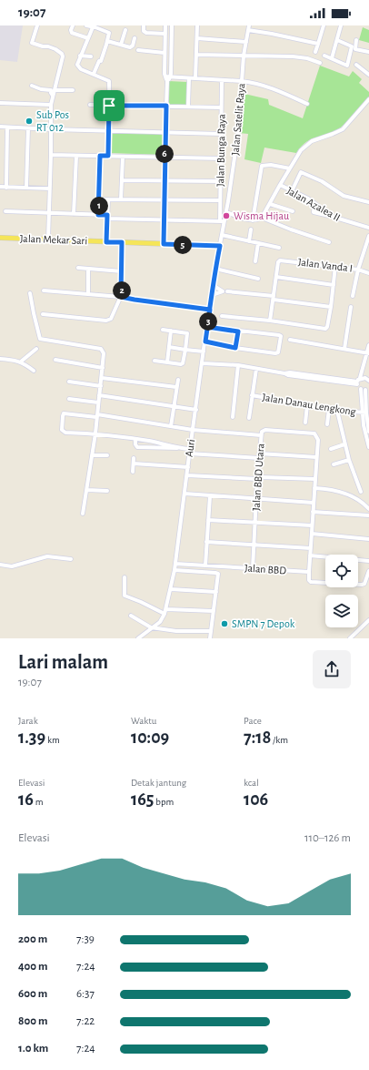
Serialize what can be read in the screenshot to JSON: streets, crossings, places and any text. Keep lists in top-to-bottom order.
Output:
{
  "streets": {
    "main road": ["Jalan Mekar Sari"],
    "street": [
      "Jalan Satelit Raya",
      "Jalan Bunga Raya",
      "Jalan Azalea II",
      "Jalan Vanda I",
      "Jalan Danau Lengkong",
      "Auri",
      "Jalan BBD Utara",
      "Jalan BBD"
    ]
  },
  "crossings": [
    ["Jalan Mekar Sari", "Auri"],
    ["Auri", "Jalan BBD"],
    ["Jalan BBD Utara", "Jalan BBD"]
  ],
  "places": ["Sub Pos RT 012", "Wisma Hijau", "SMPN 7 Depok"],
  "page": {
    "status": "19:07",
    "pins": [
      "6",
      "1",
      "5",
      "2",
      "3"
    ],
    "heading": ["Lari malam", "19:07"],
    "stats": [
      ["Jarak", "1.39 km"],
      ["Waktu", "10:09"],
      ["Pace", "7:18 /km"],
      ["Elevasi", "16 m"],
      ["Detak jantung", "165 bpm"],
      ["kcal", "106"]
    ],
    "chart": ["Elevasi", "110–126 m"],
    "list": [
      {
        "name": "200 m",
        "note": "7:39"
      },
      {
        "name": "400 m",
        "note": "7:24"
      },
      {
        "name": "600 m",
        "note": "6:37"
      },
      {
        "name": "800 m",
        "note": "7:22"
      },
      {
        "name": "1.0 km",
        "note": "7:24"
      }
    ]
  }
}
